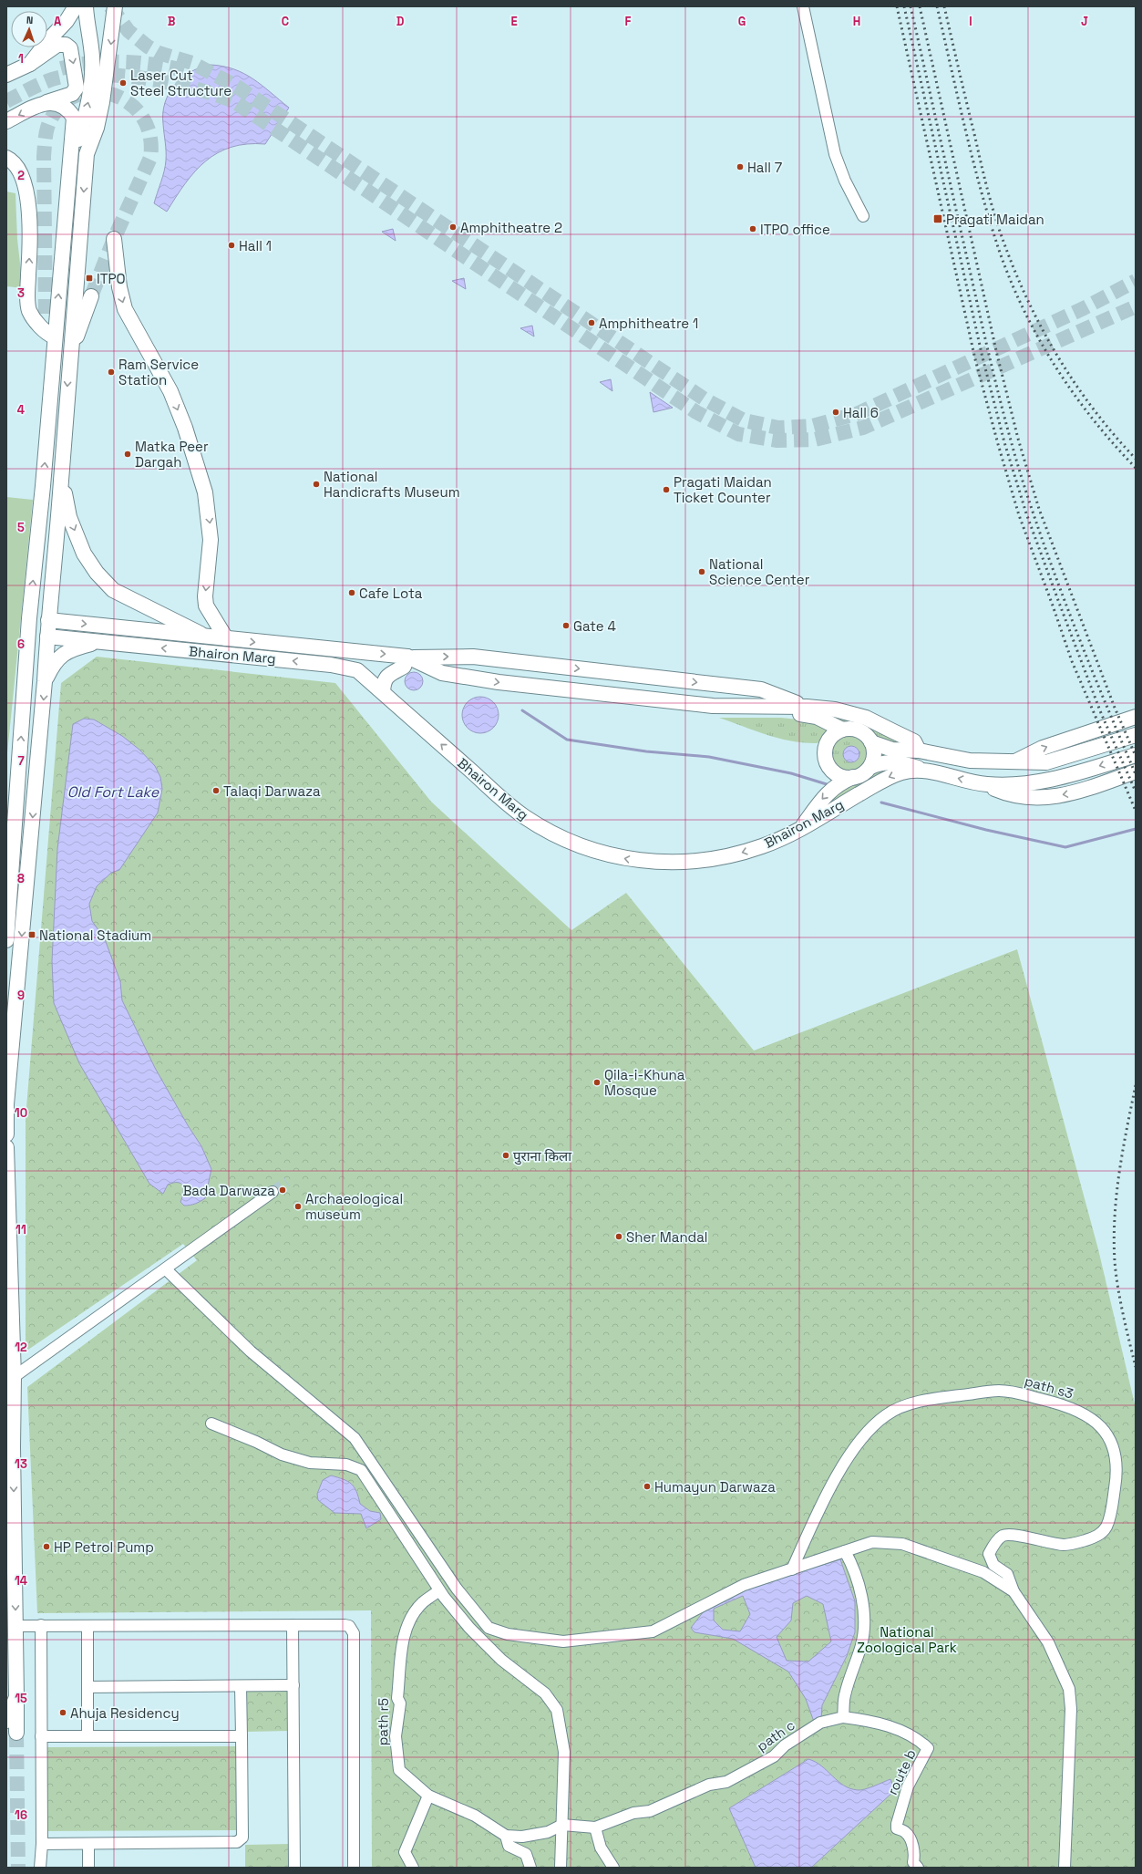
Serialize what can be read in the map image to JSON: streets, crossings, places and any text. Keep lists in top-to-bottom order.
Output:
{
  "streets": {
    "main road": ["Bhairon Marg"],
    "street": [
      "path s3",
      "path r5",
      "path c",
      "route b"
    ]
  },
  "crossings": [
    ["path c", "route b"]
  ],
  "water": ["Old Fort Lake"],
  "parks": ["National Zoological Park"],
  "places": {
    "other": [
      "Laser Cut Steel Structure",
      "Hall 7",
      "Amphitheatre 2",
      "ITPO office",
      "Hall 1",
      "Amphitheatre 1",
      "Ram Service Station",
      "Hall 6",
      "Matka Peer Dargah",
      "National Handicrafts Museum",
      "Pragati Maidan Ticket Counter",
      "National Science Center",
      "Cafe Lota",
      "Gate 4",
      "Talaqi Darwaza",
      "Qila-i-Khuna Mosque",
      "पुराना किला",
      "Bada Darwaza",
      "Archaeological museum",
      "Sher Mandal",
      "Humayun Darwaza",
      "HP Petrol Pump",
      "Ahuja Residency"
    ],
    "transit": ["Pragati Maidan", "ITPO", "National Stadium"]
  },
  "north": "top",
  "grid": {
    "columns": [
      "A",
      "B",
      "C",
      "D",
      "E",
      "F",
      "G",
      "H",
      "I",
      "J"
    ],
    "rows": [
      "1",
      "2",
      "3",
      "4",
      "5",
      "6",
      "7",
      "8",
      "9",
      "10",
      "11",
      "12",
      "13",
      "14",
      "15",
      "16"
    ]
  }
}
